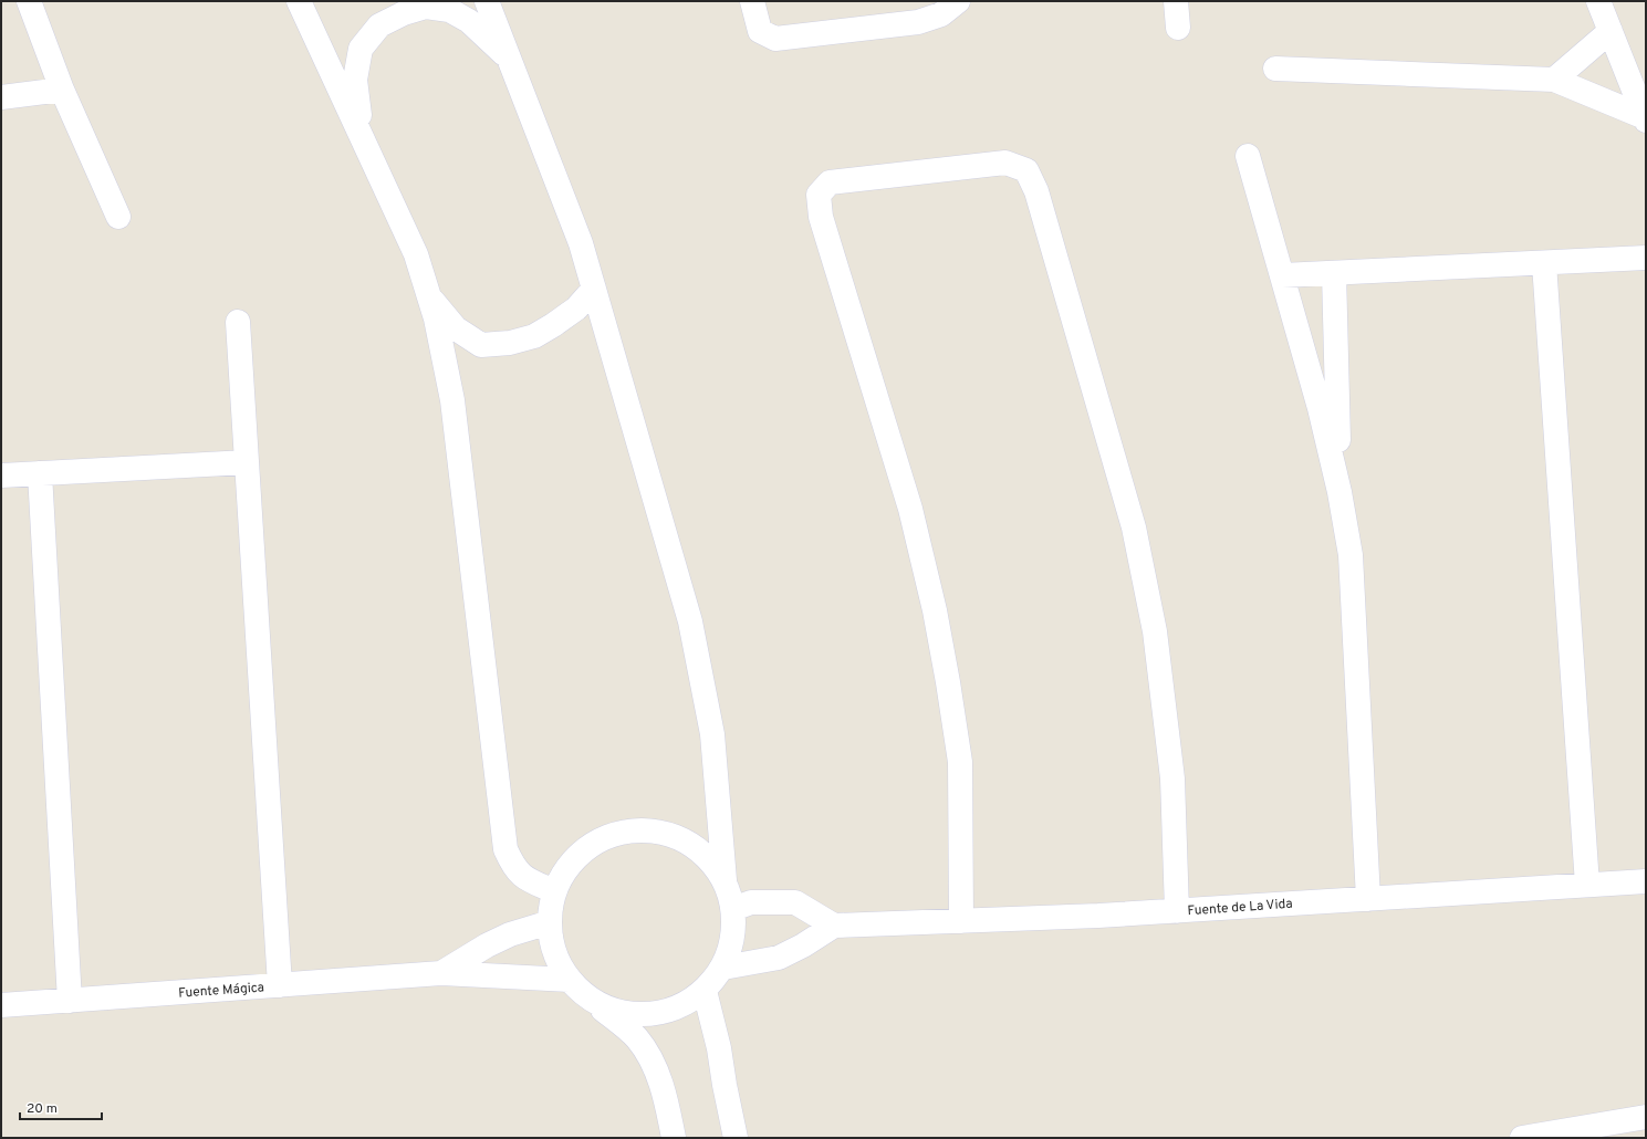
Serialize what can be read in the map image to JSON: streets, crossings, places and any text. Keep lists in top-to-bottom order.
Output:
{
  "streets": {
    "street": ["Fuente de La Vida", "Fuente Mágica"]
  },
  "scale_bar": "20 m"
}
